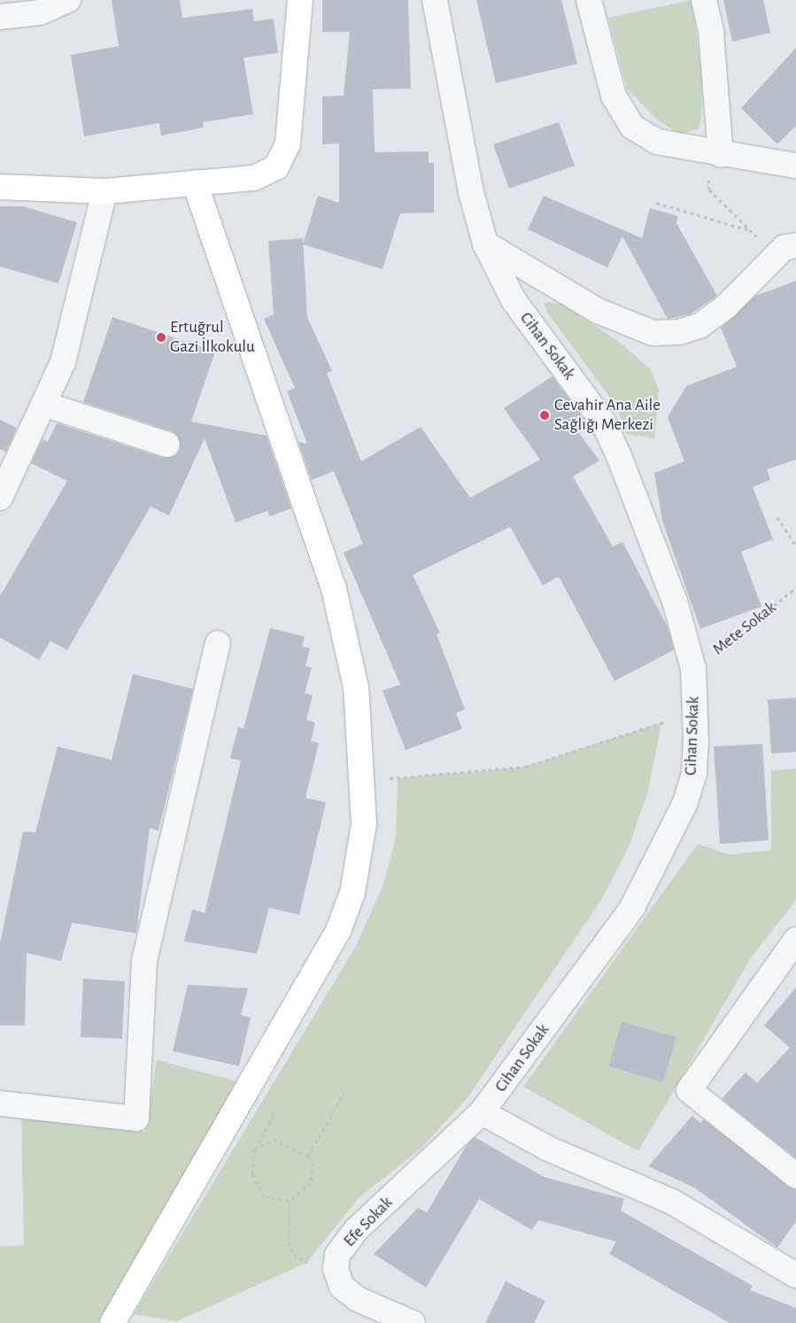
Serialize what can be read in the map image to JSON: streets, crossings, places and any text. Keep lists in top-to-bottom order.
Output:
{
  "streets": {
    "street": ["Cihan Sokak", "Efe Sokak"],
    "path": ["Mete Sokak"]
  },
  "crossings": [
    ["Cihan Sokak", "Mete Sokak"],
    ["Cihan Sokak", "Efe Sokak"]
  ],
  "places": ["Ertuğrul Gazi İlkokulu", "Cevahir Ana Aile Sağlığı Merkezi"]
}
